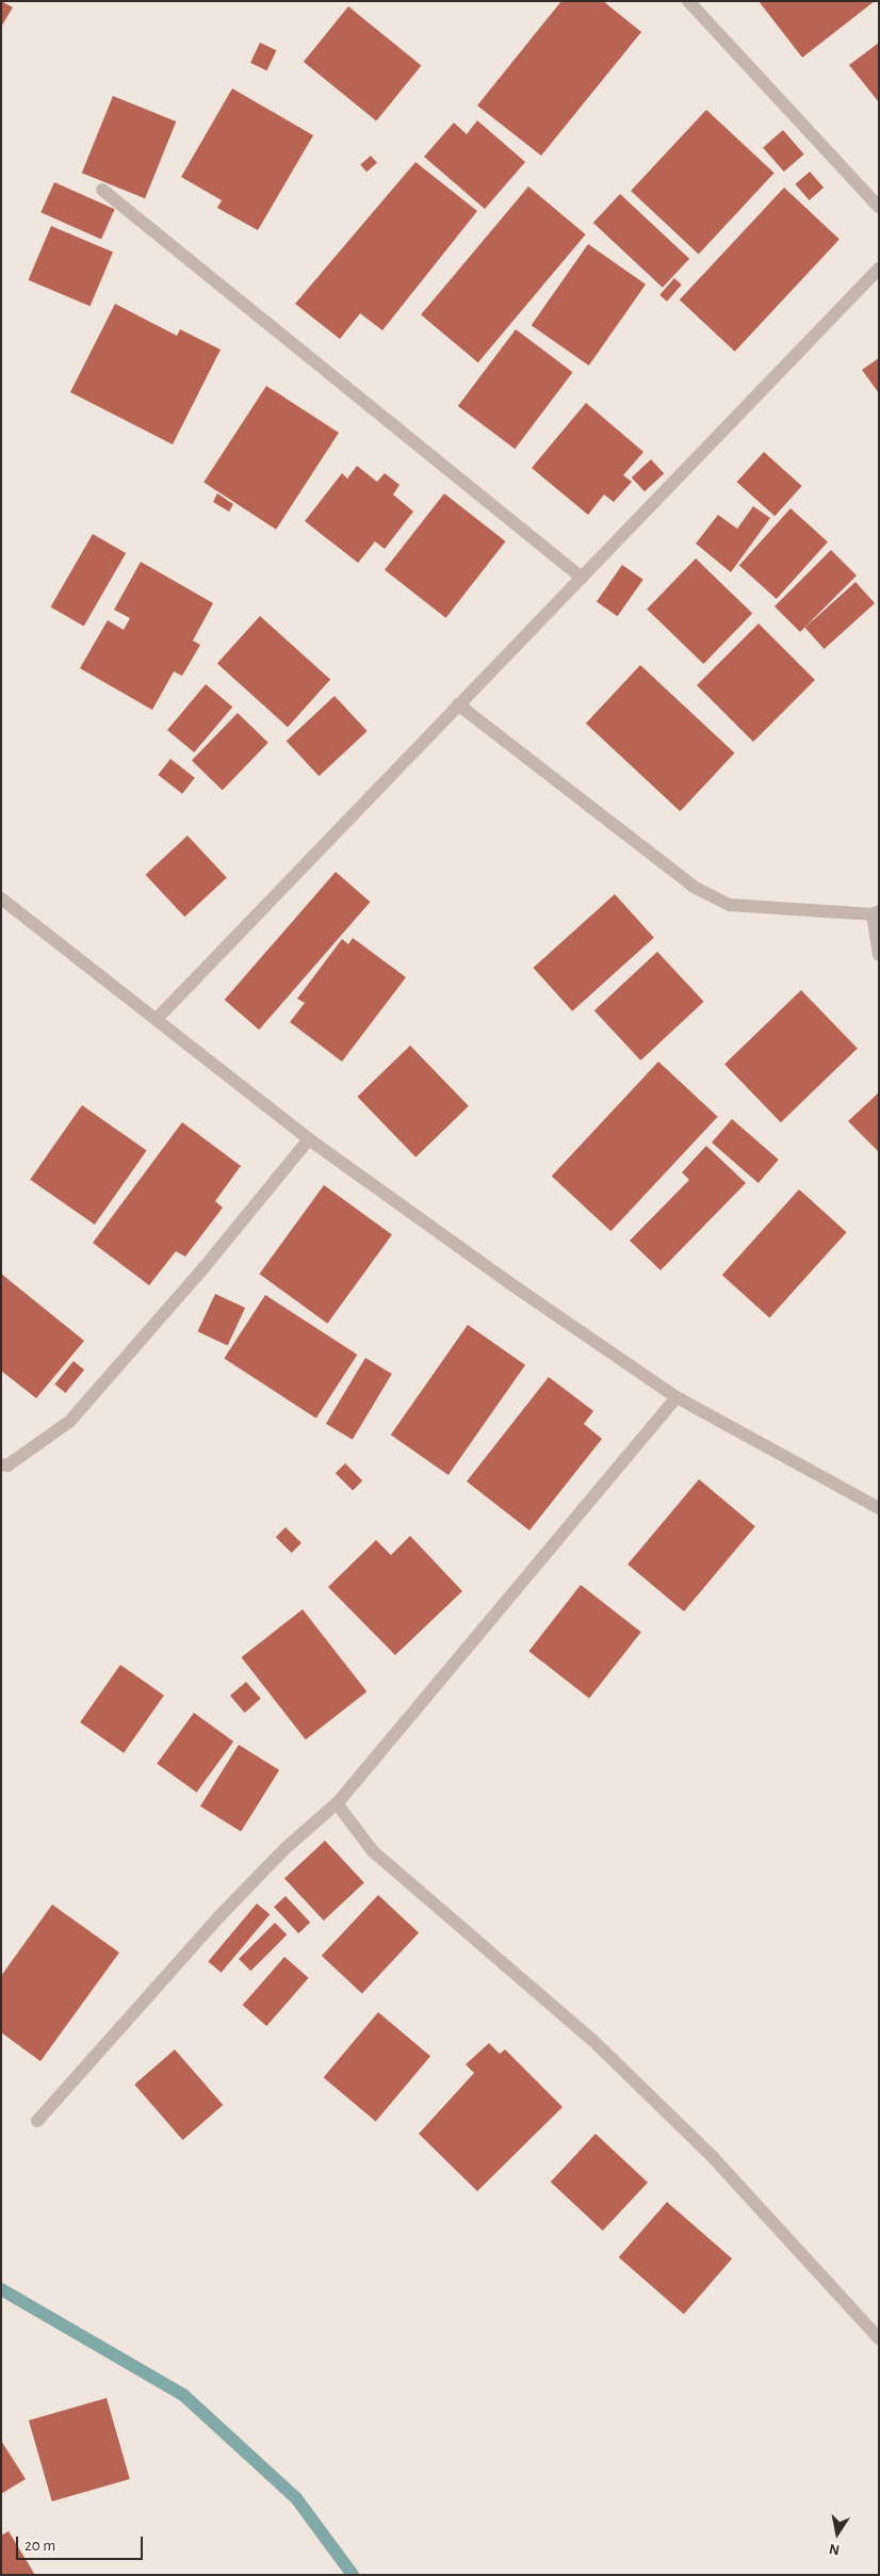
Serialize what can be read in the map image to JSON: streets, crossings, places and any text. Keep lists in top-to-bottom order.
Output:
{
  "scale_bar": "20 m",
  "north": "bottom"
}
